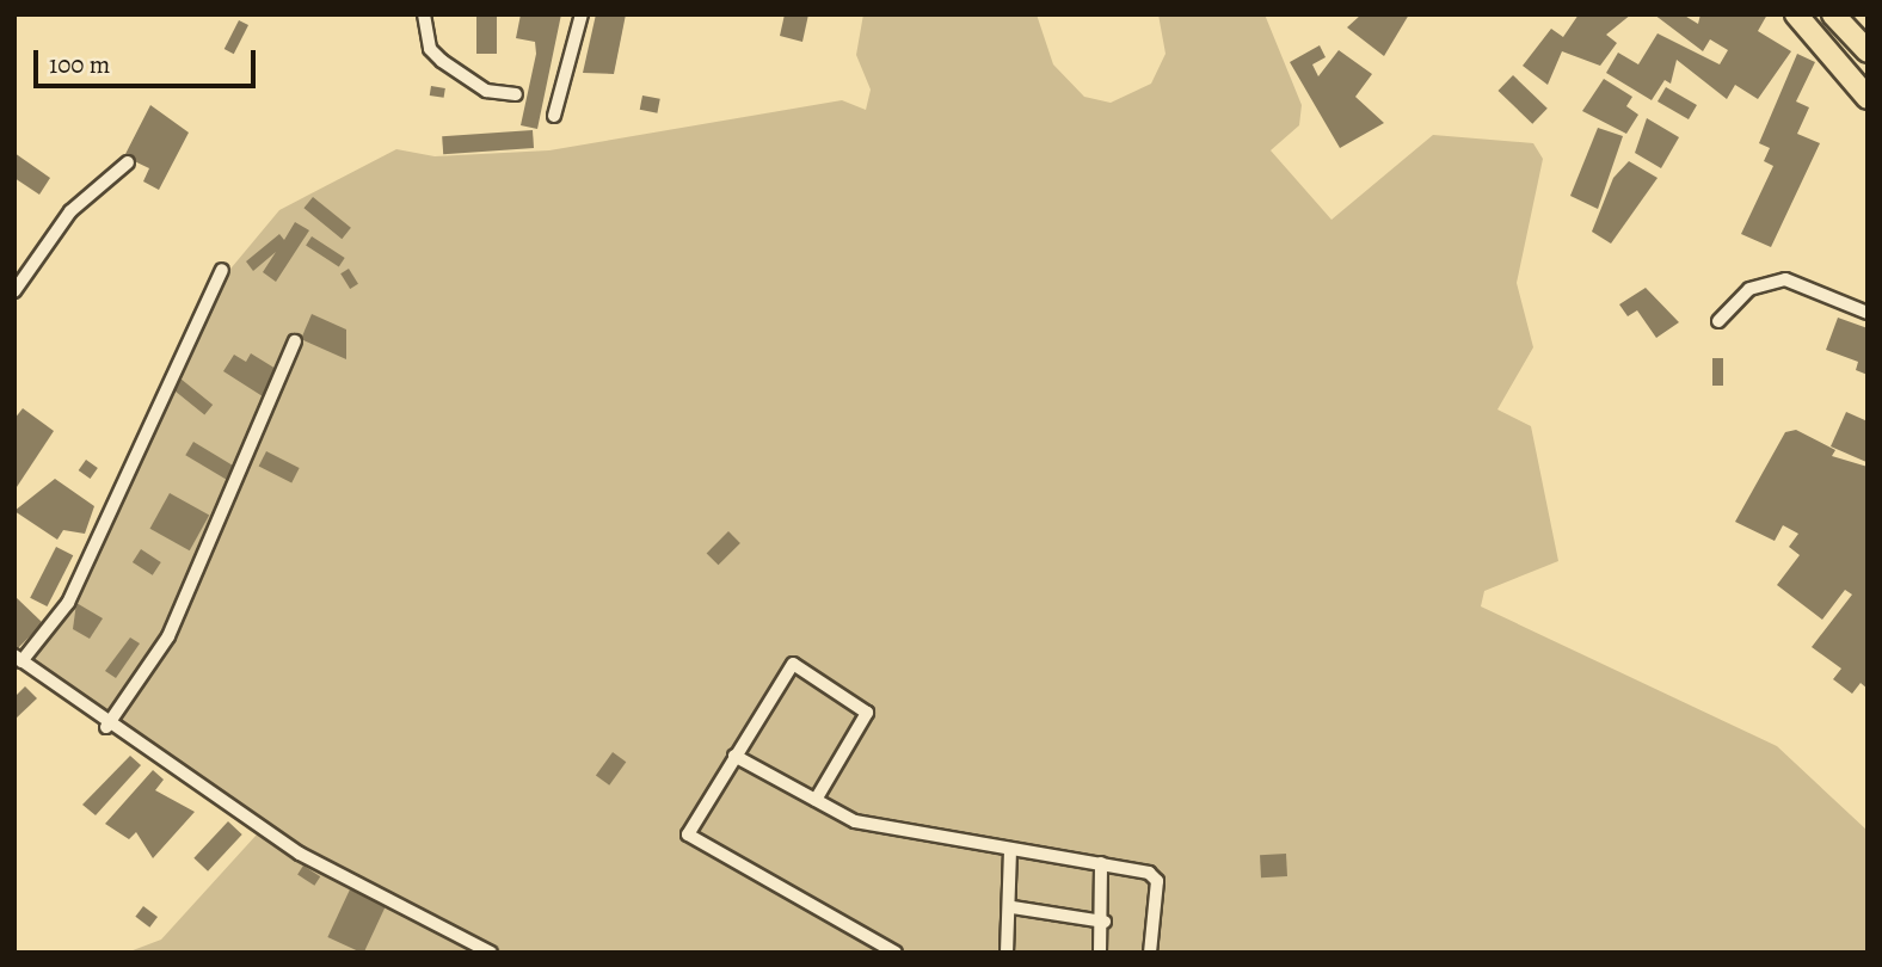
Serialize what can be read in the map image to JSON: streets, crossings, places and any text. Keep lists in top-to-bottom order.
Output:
{
  "scale_bar": "100 m"
}
